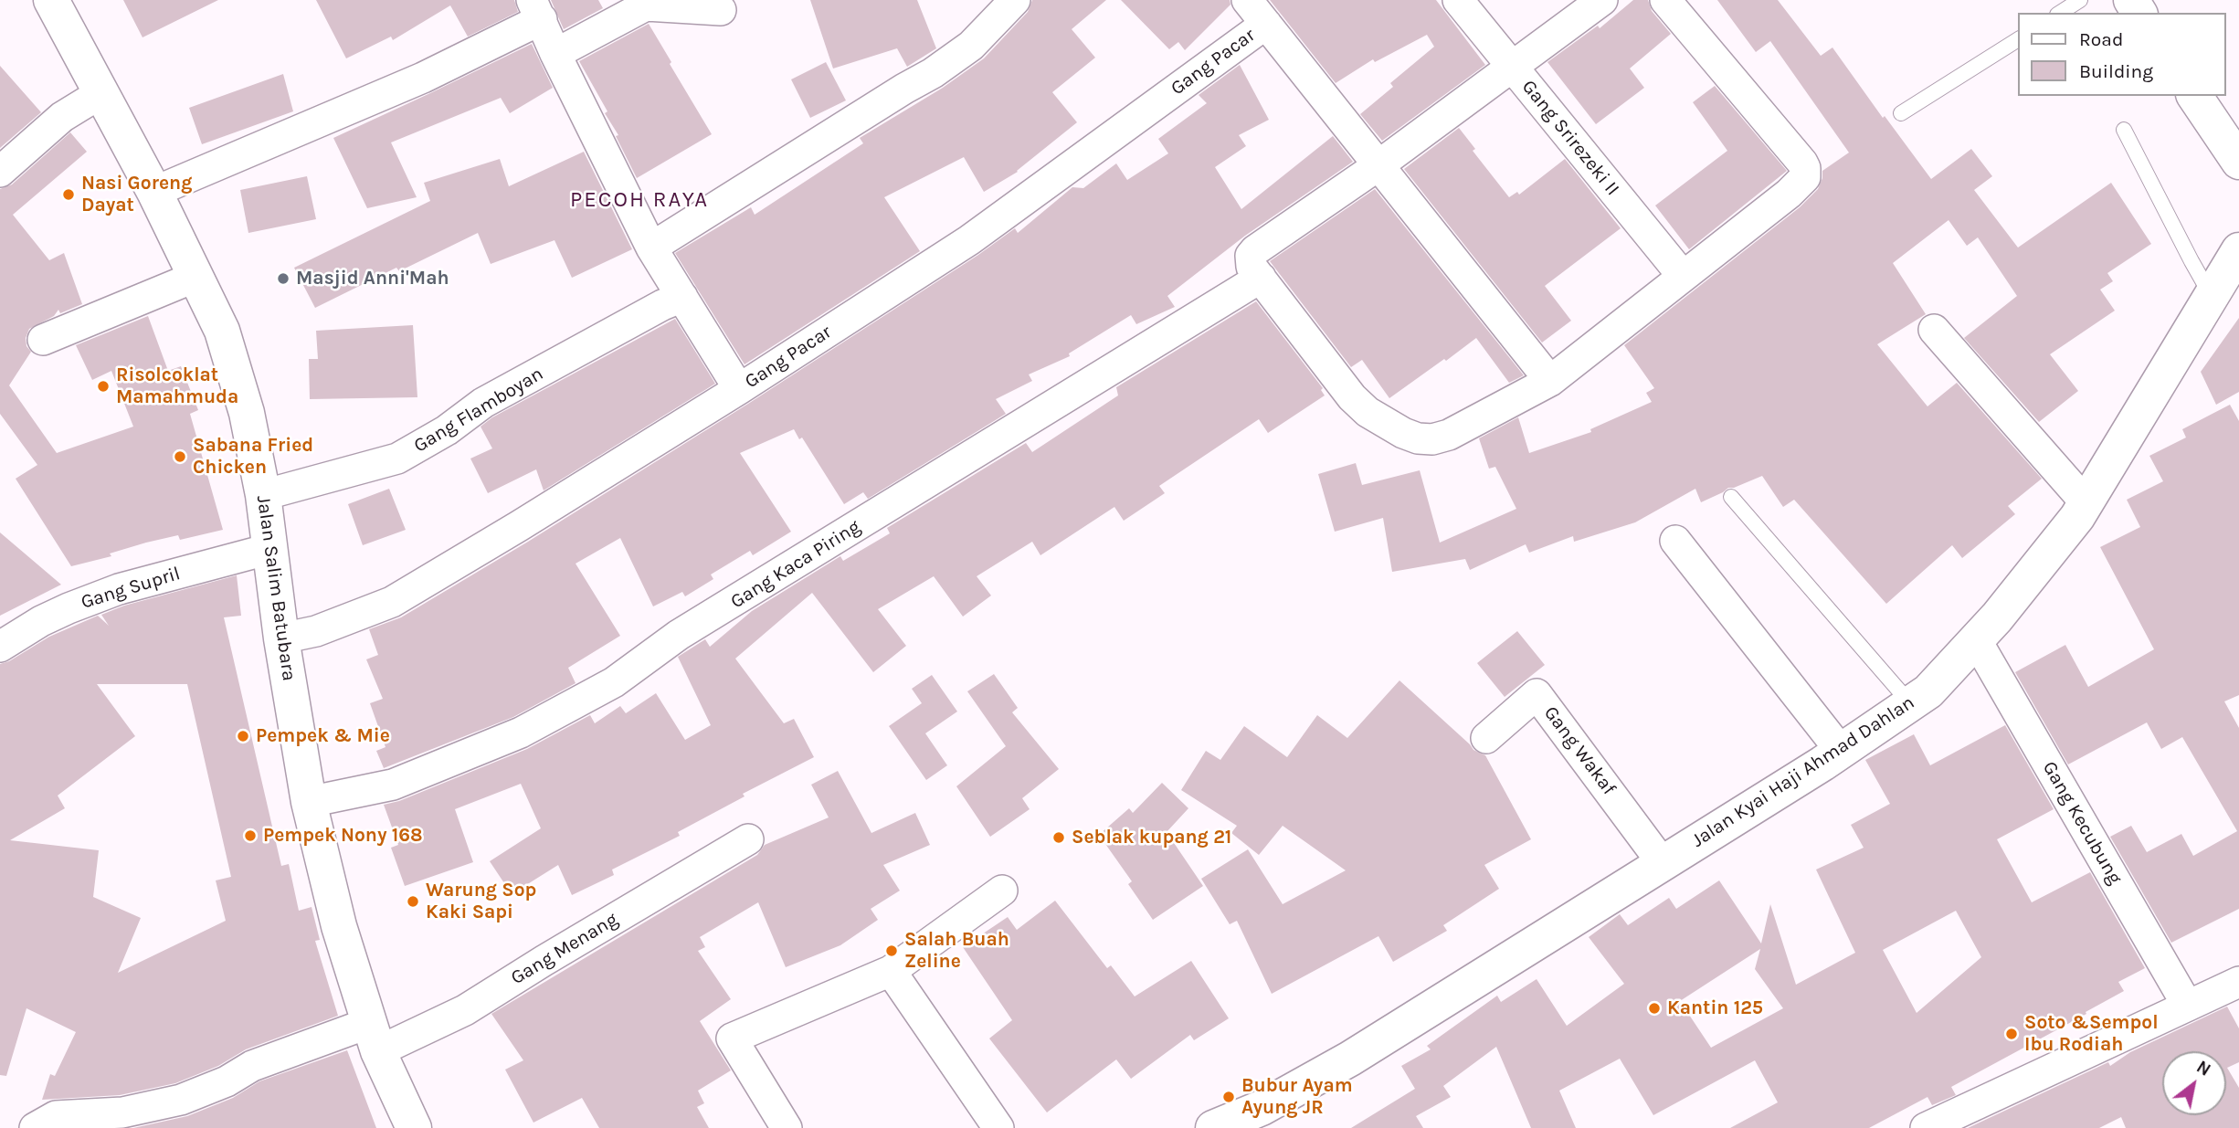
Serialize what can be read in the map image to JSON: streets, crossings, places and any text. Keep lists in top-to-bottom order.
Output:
{
  "streets": {
    "main road": ["Jalan Salim Batubara", "Jalan Kyai Haji Ahmad Dahlan"],
    "street": [
      "Gang Pacar",
      "Gang Srirezeki II",
      "Gang Flamboyan",
      "Gang Kaca Piring",
      "Gang Supril",
      "Gang Wakaf",
      "Gang Kecubung",
      "Gang Menang"
    ]
  },
  "crossings": [
    ["Gang Pacar", "Jalan Salim Batubara"],
    ["Gang Flamboyan", "Jalan Salim Batubara"],
    ["Gang Kaca Piring", "Jalan Salim Batubara"],
    ["Gang Supril", "Jalan Salim Batubara"],
    ["Jalan Salim Batubara", "Gang Menang"],
    ["Gang Wakaf", "Jalan Kyai Haji Ahmad Dahlan"],
    ["Jalan Kyai Haji Ahmad Dahlan", "Gang Kecubung"]
  ],
  "districts": ["PECOH RAYA"],
  "places": [
    "Nasi Goreng Dayat",
    "Masjid Anni'Mah",
    "Risolcoklat Mamahmuda",
    "Sabana Fried Chicken",
    "Pempek & Mie",
    "Pempek Nony 168",
    "Seblak kupang 21",
    "Warung Sop Kaki Sapi",
    "Salah Buah Zeline",
    "Kantin 125",
    "Soto &Sempol Ibu Rodiah",
    "Bubur Ayam Ayung JR"
  ],
  "legend": ["Road", "Building"],
  "north": "top right"
}
